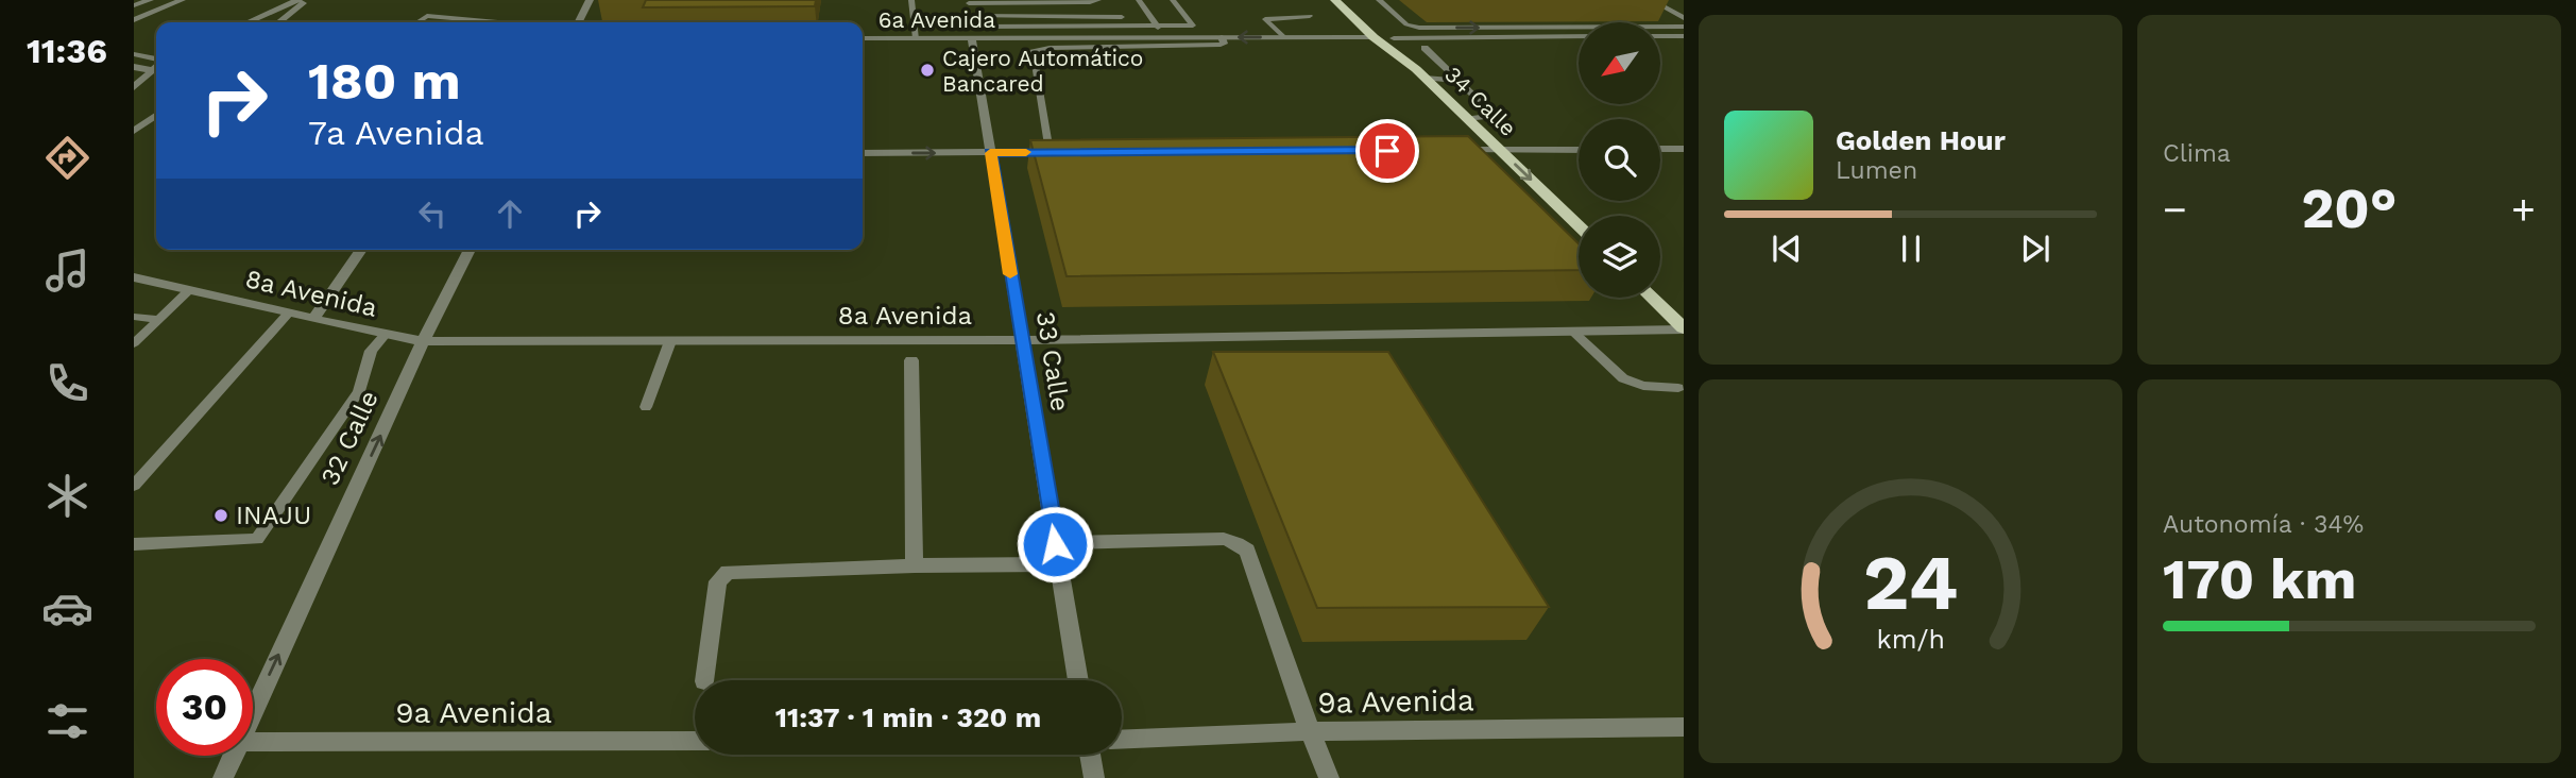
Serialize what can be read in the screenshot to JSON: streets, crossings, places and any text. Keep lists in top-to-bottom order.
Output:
{
  "streets": {
    "main road": ["34 Calle"],
    "street": [
      "6a Avenida",
      "8a Avenida",
      "33 Calle",
      "32 Calle",
      "9a Avenida"
    ]
  },
  "crossings": [
    ["6a Avenida", "34 Calle"],
    ["6a Avenida", "33 Calle"],
    ["8a Avenida", "33 Calle"],
    ["8a Avenida", "32 Calle"]
  ],
  "one_way": ["32 Calle"],
  "places": ["Cajero Automático Bancared", "INAJU"],
  "north": "bottom left",
  "page": {
    "tabs": "11:36",
    "tile": [
      "Clima",
      ["Autonomía · 34%", "170 km"]
    ],
    "turn": ["180 m", "7a Avenida"],
    "song": ["Golden Hour", "Lumen"],
    "heat": ["−", "20°", "+"],
    "limit": "30",
    "trip": "11:37 · 1 min · 320 m",
    "gauge": ["24", "km/h"]
  }
}
